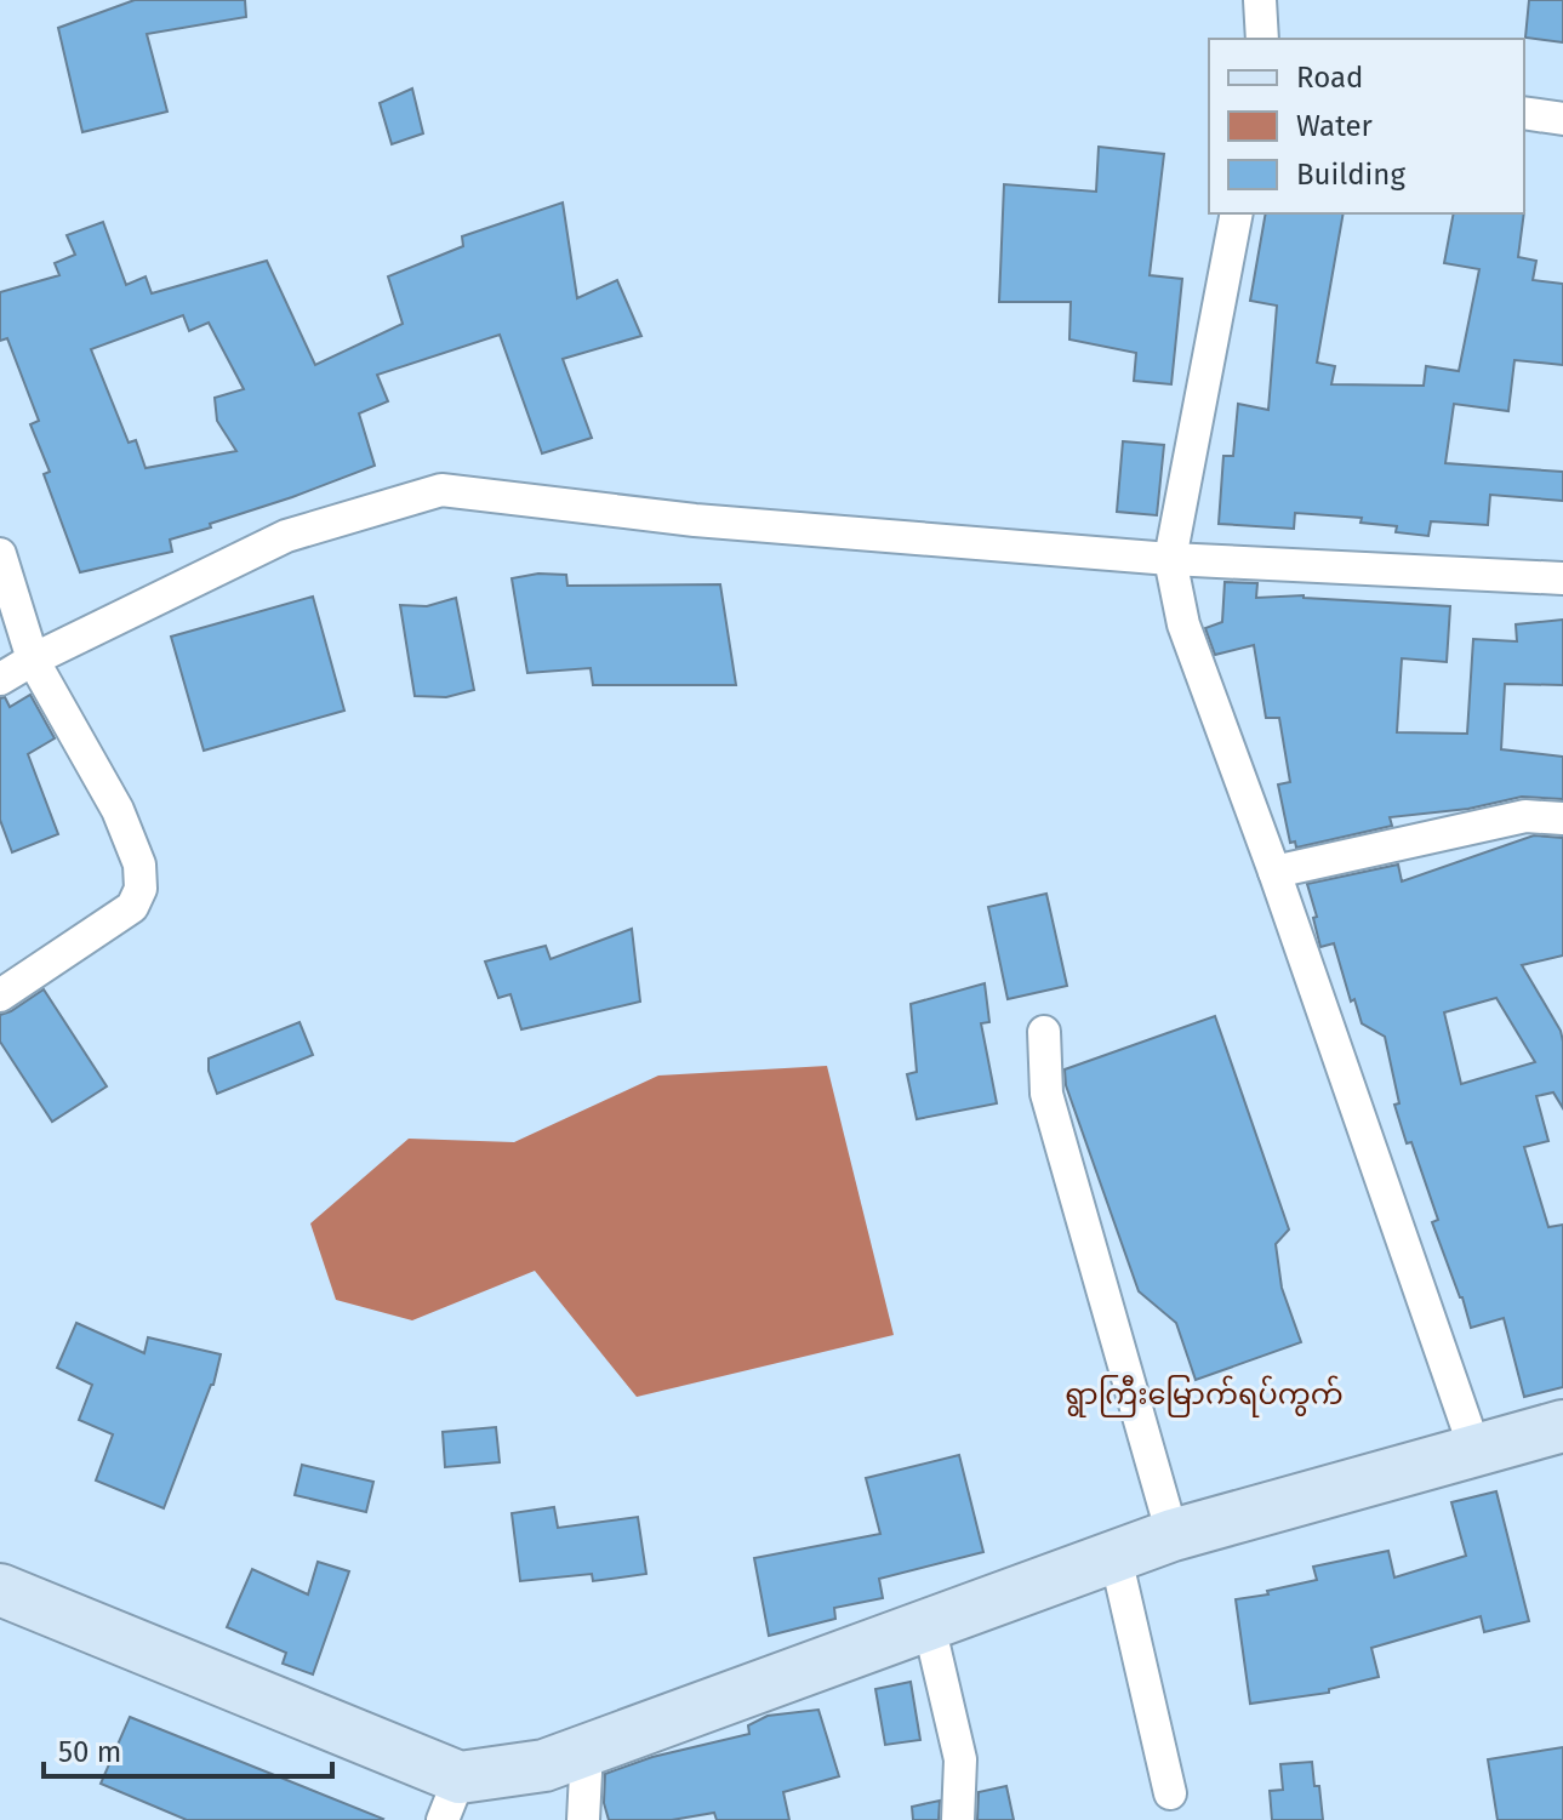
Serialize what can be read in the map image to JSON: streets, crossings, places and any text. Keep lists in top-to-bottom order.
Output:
{
  "districts": ["ရွာကြီးမြောက်ရပ်ကွက်"],
  "legend": ["Road", "Water", "Building"],
  "scale_bar": "50 m"
}
